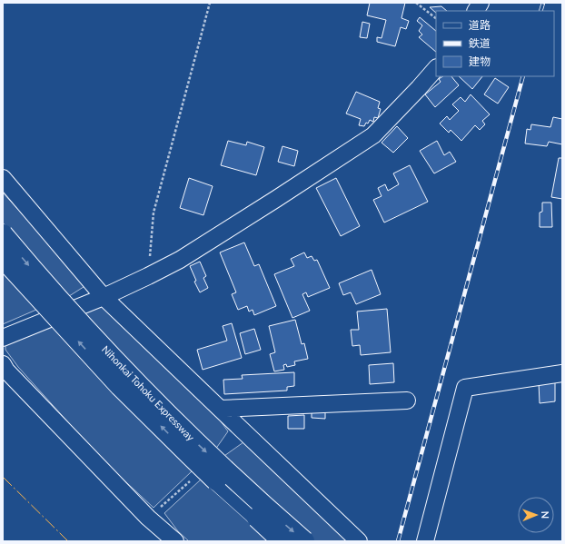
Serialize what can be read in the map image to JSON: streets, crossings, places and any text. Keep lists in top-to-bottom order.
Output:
{
  "streets": {
    "highway": ["Nihonkai Tohoku Expressway"]
  },
  "legend": ["道路", "鉄道", "建物"],
  "north": "right"
}
